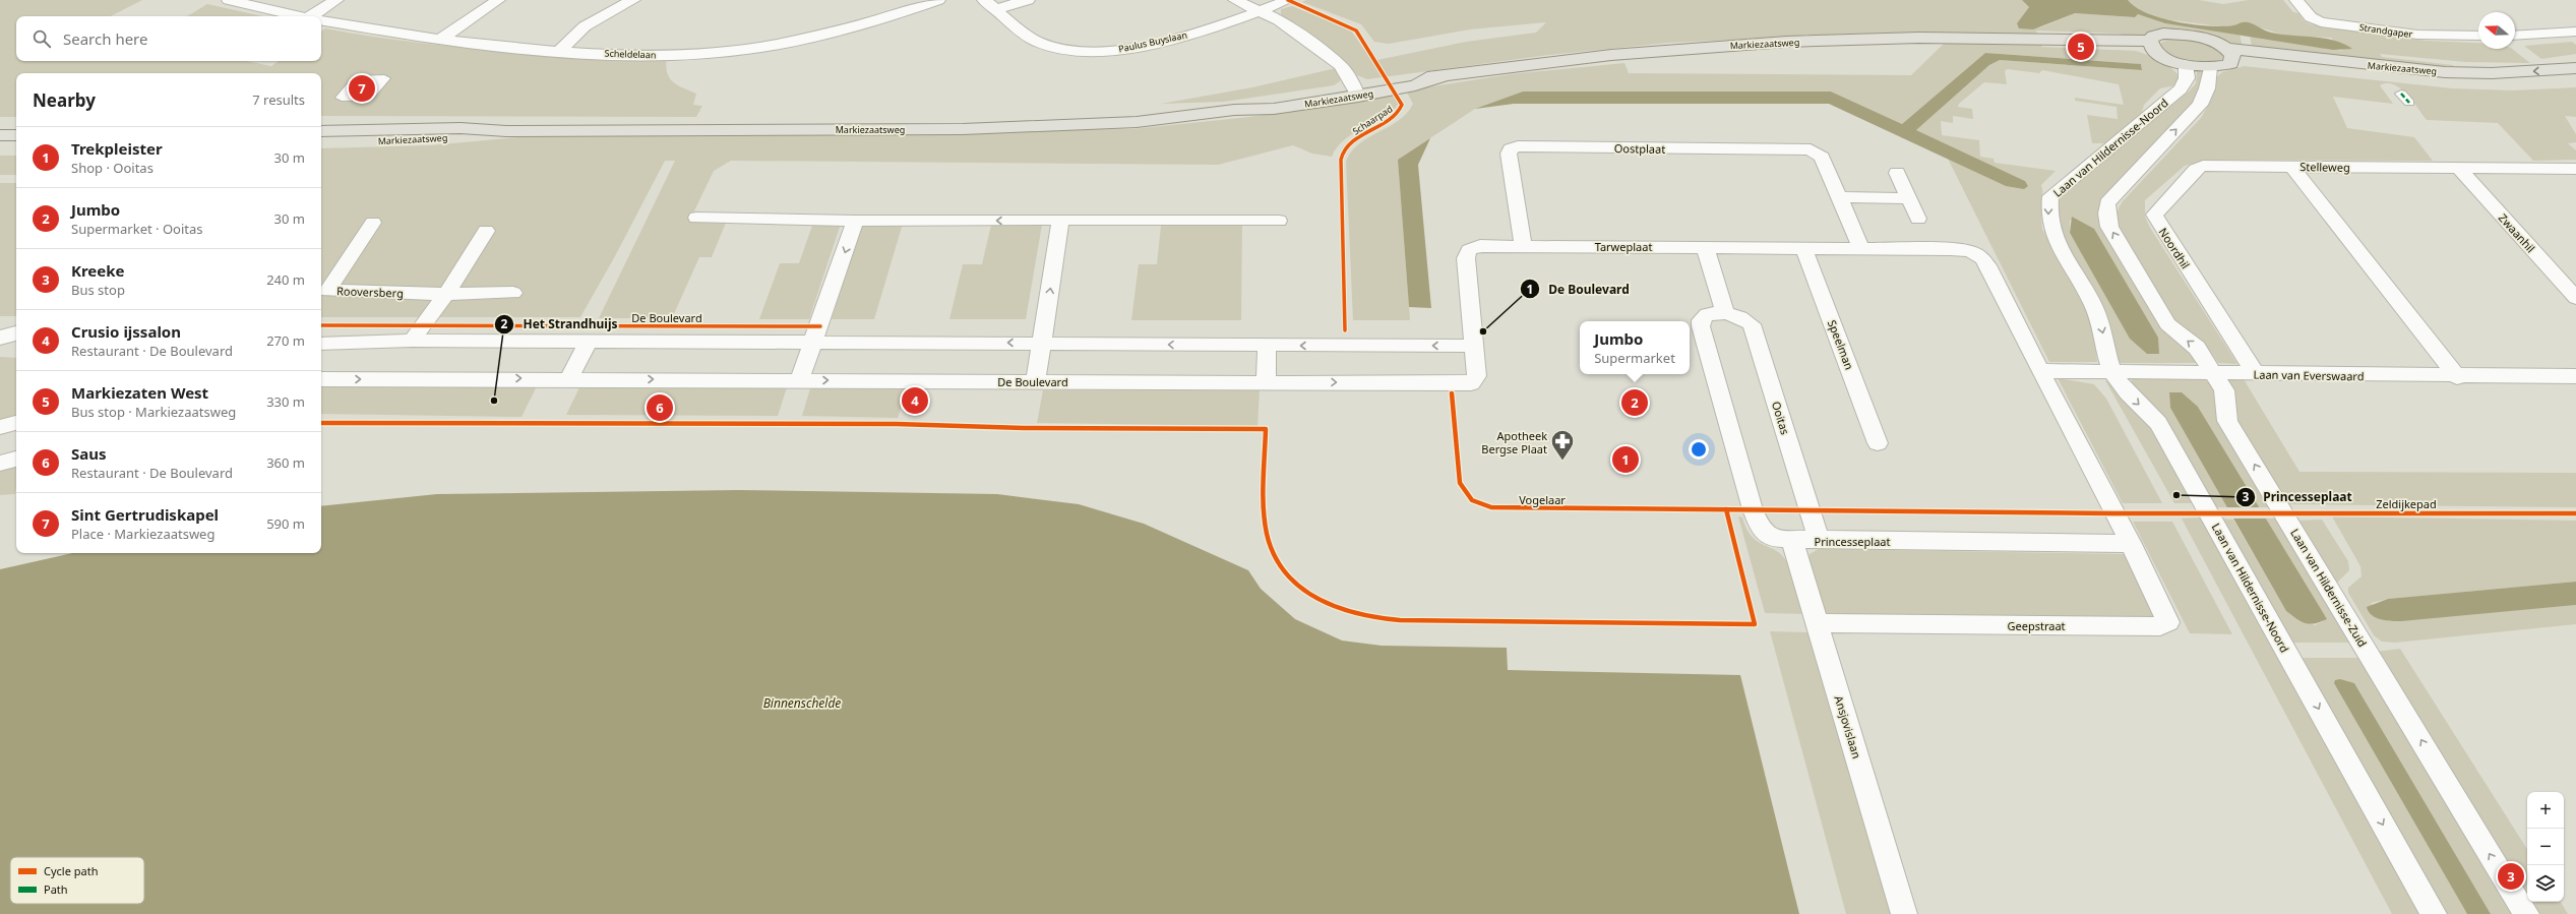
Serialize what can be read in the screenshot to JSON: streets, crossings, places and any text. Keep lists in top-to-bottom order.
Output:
{
  "streets": {
    "main road": ["Markiezaatsweg"],
    "street": [
      "Strandgaper",
      "Paulus Buyslaan",
      "Scheldelaan",
      "Laan van Hildernisse-Noord",
      "Oostplaat",
      "Stelleweg",
      "Zwaanhil",
      "Tarweplaat",
      "Noordhil",
      "Rooversberg",
      "De Boulevard",
      "Speelman",
      "Laan van Everswaard",
      "Ooitas",
      "Princesseplaat",
      "Laan van Hildernisse-Zuid",
      "Geepstraat",
      "Ansjovislaan"
    ],
    "cycle path": ["Schaarpad", "Vogelaar"]
  },
  "crossings": [
    ["Laan van Hildernisse-Noord", "Laan van Everswaard"],
    ["Oostplaat", "Tarweplaat"],
    ["Stelleweg", "Zwaanhil"],
    ["Stelleweg", "Noordhil"],
    ["Stelleweg", "Laan van Everswaard"],
    ["Tarweplaat", "De Boulevard"],
    ["Tarweplaat", "Speelman"],
    ["Noordhil", "Laan van Everswaard"],
    ["Laan van Everswaard", "Laan van Hildernisse-Zuid"],
    ["Ooitas", "Princesseplaat"],
    ["Princesseplaat", "Geepstraat"],
    ["Princesseplaat", "Ansjovislaan"],
    ["Geepstraat", "Ansjovislaan"]
  ],
  "one_way": ["Laan van Hildernisse-Noord", "Laan van Hildernisse-Zuid"],
  "water": ["Binnenschelde"],
  "places": {
    "other": ["De Boulevard", "Het Strandhuijs", "Princesseplaat"],
    "pharmacy": ["Apotheek Bergse Plaat"]
  },
  "legend": ["Cycle path", "Path"],
  "north": "left",
  "page": {
    "search": "Search here",
    "pins": [
      "5",
      "7",
      "4",
      "2",
      "6",
      "1",
      "3"
    ],
    "heading": ["Nearby", "7 results"],
    "list": [
      {
        "mark": "1",
        "name": "Trekpleister",
        "note": "Shop · Ooitas",
        "value": "30 m"
      },
      {
        "mark": "2",
        "name": "Jumbo",
        "note": "Supermarket · Ooitas",
        "value": "30 m"
      },
      {
        "mark": "3",
        "name": "Kreeke",
        "note": "Bus stop",
        "value": "240 m"
      },
      {
        "mark": "4",
        "name": "Crusio ijssalon",
        "note": "Restaurant · De Boulevard",
        "value": "270 m"
      },
      {
        "mark": "5",
        "name": "Markiezaten West",
        "note": "Bus stop · Markiezaatsweg",
        "value": "330 m"
      },
      {
        "mark": "6",
        "name": "Saus",
        "note": "Restaurant · De Boulevard",
        "value": "360 m"
      },
      {
        "mark": "7",
        "name": "Sint Gertrudiskapel",
        "note": "Place · Markiezaatsweg",
        "value": "590 m"
      }
    ],
    "popup": ["Jumbo", "Supermarket"],
    "map_buttons": ["+", "−"]
  }
}
